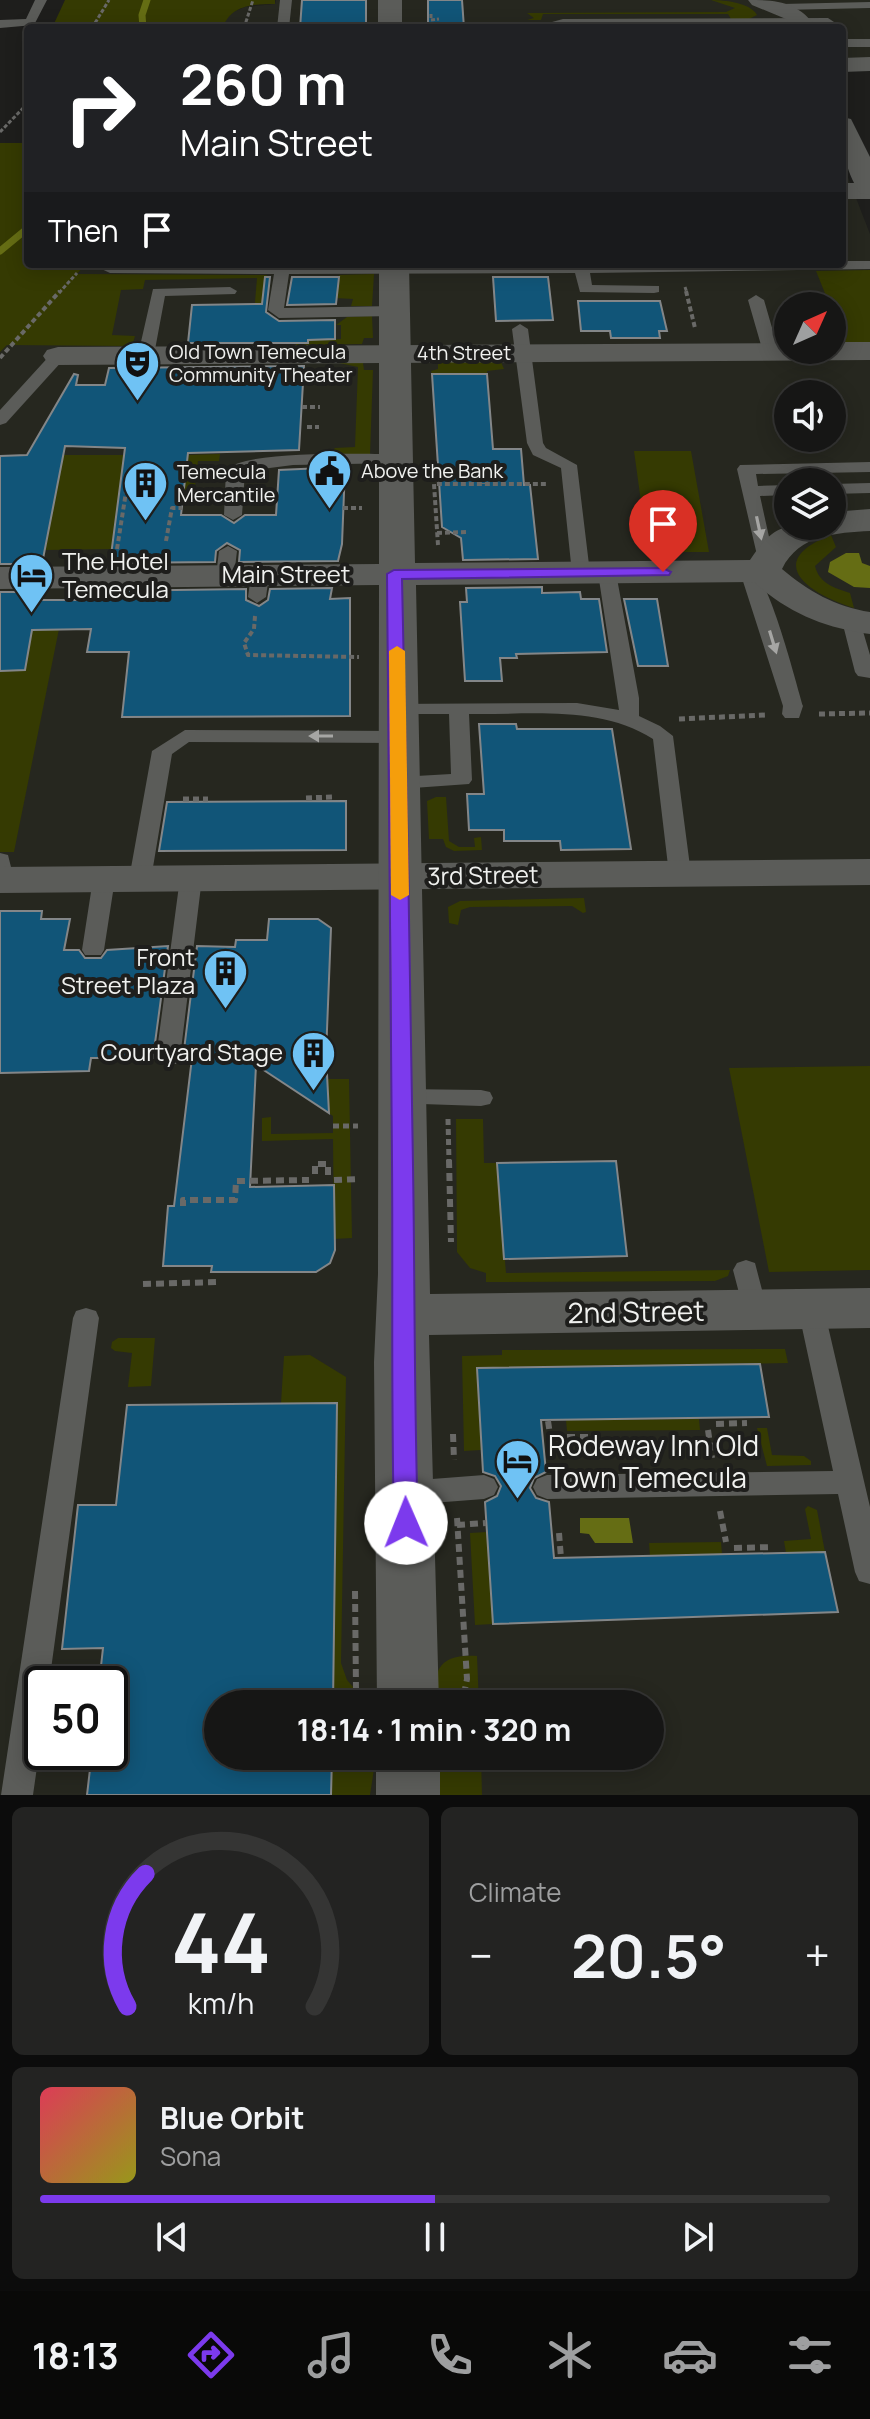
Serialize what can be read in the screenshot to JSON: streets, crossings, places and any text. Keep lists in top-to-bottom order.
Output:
{
  "streets": {
    "main road": ["Main Street", "2nd Street"],
    "street": ["4th Street", "3rd Street"]
  },
  "places": {
    "theatre": ["Old Town Temecula Community Theater"],
    "public building": ["Above the Bank"],
    "building": ["Temecula Mercantile", "Front Street Plaza", "Courtyard Stage"],
    "hotel": ["The Hotel Temecula", "Rodeway Inn Old Town Temecula"]
  },
  "north": "top right",
  "page": {
    "turn": ["260 m", "Main Street"],
    "then": "Then",
    "limit": "50",
    "trip": "18:14 · 1 min · 320 m",
    "tile": "Climate",
    "heat": ["−", "20.5°", "+"],
    "song": ["Blue Orbit", "Sona"],
    "tabs": "18:13",
    "gauge": ["44", "km/h"]
  }
}
